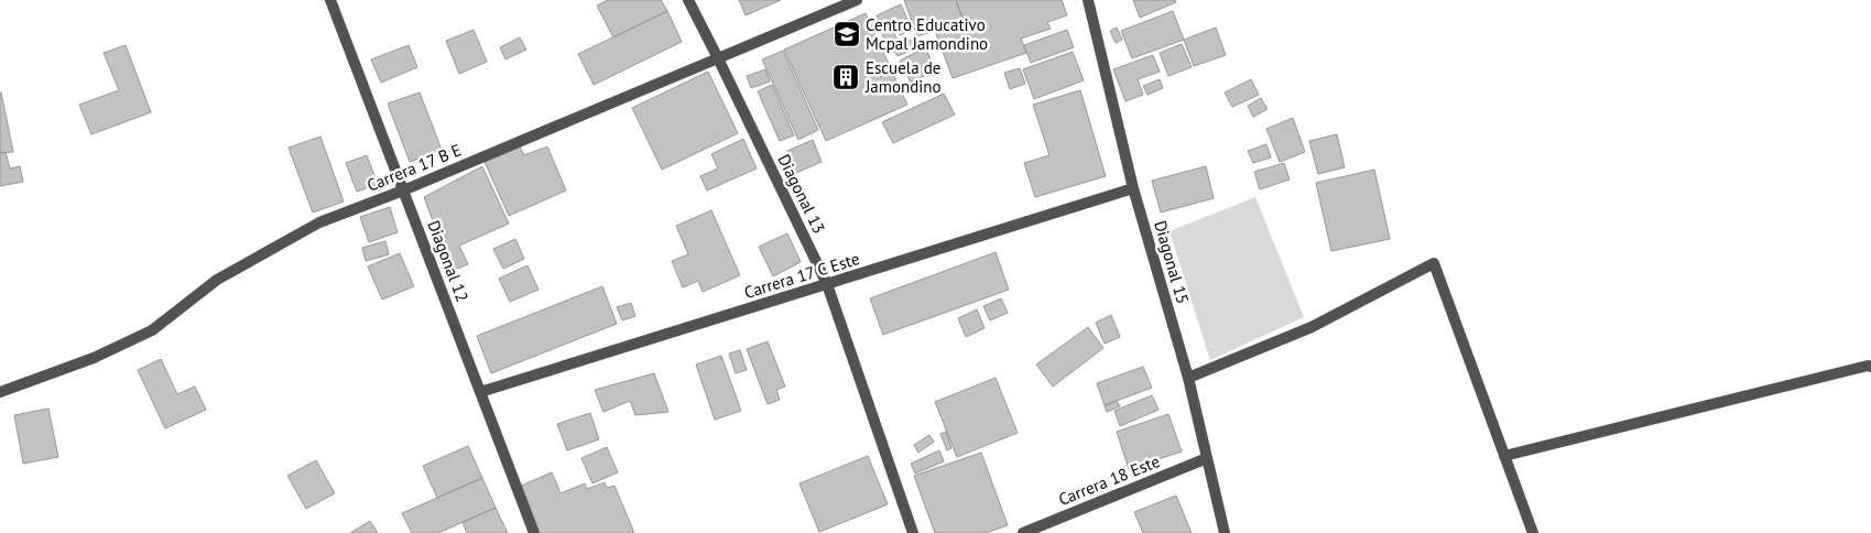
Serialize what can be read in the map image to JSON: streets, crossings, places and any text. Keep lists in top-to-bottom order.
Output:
{
  "streets": {
    "street": [
      "Carrera 17 B E",
      "Diagonal 13",
      "Diagonal 12",
      "Diagonal 15",
      "Carrera 17 C Este",
      "Carrera 18 Este"
    ]
  },
  "crossings": [
    ["Carrera 17 B E", "Diagonal 13"],
    ["Carrera 17 B E", "Diagonal 12"],
    ["Diagonal 13", "Carrera 17 C Este"],
    ["Diagonal 12", "Carrera 17 C Este"],
    ["Diagonal 15", "Carrera 17 C Este"],
    ["Diagonal 15", "Carrera 18 Este"]
  ],
  "places": {
    "school or university": ["Centro Educativo Mcpal Jamondino"],
    "building": ["Escuela de Jamondino"]
  }
}
